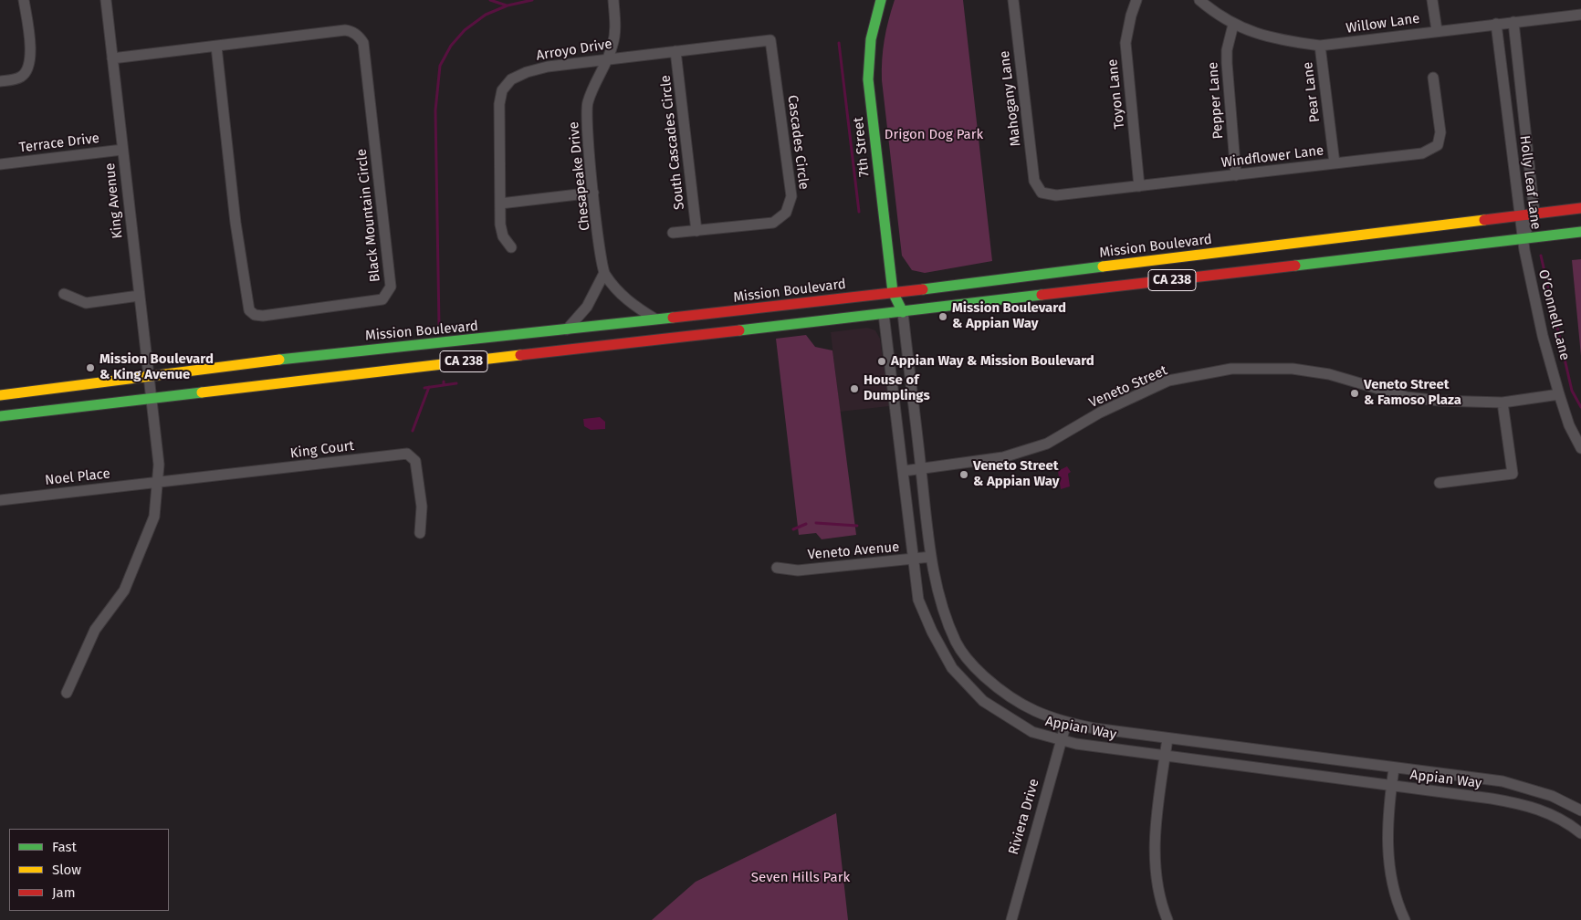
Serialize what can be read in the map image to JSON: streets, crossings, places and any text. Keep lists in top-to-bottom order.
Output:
{
  "streets": {
    "main road": ["7th Street", "Mission Boulevard", "CA 238"],
    "street": [
      "Willow Lane",
      "Arroyo Drive",
      "Pear Lane",
      "Toyon Lane",
      "Mahogany Lane",
      "Pepper Lane",
      "South Cascades Circle",
      "Cascades Circle",
      "Terrace Drive",
      "Windflower Lane",
      "Chesapeake Drive",
      "Holly Leaf Lane",
      "King Avenue",
      "Black Mountain Circle",
      "O’Connell Lane",
      "Veneto Street",
      "King Court",
      "Noel Place",
      "Veneto Avenue",
      "Appian Way",
      "Riviera Drive"
    ]
  },
  "crossings": [
    ["Willow Lane", "Pear Lane"],
    ["Willow Lane", "Pepper Lane"],
    ["Willow Lane", "Holly Leaf Lane"],
    ["Arroyo Drive", "South Cascades Circle"],
    ["Arroyo Drive", "Cascades Circle"],
    ["Arroyo Drive", "Chesapeake Drive"],
    ["Pear Lane", "Windflower Lane"],
    ["Toyon Lane", "Windflower Lane"],
    ["Mahogany Lane", "Windflower Lane"],
    ["Pepper Lane", "Windflower Lane"],
    ["South Cascades Circle", "Cascades Circle"],
    ["Terrace Drive", "King Avenue"],
    ["7th Street", "Mission Boulevard"],
    ["7th Street", "CA 238"],
    ["7th Street", "Appian Way"],
    ["Holly Leaf Lane", "Mission Boulevard"],
    ["Holly Leaf Lane", "CA 238"],
    ["Holly Leaf Lane", "O’Connell Lane"],
    ["King Avenue", "Black Mountain Circle"],
    ["King Avenue", "Mission Boulevard"],
    ["King Avenue", "CA 238"],
    ["King Avenue", "King Court"],
    ["King Avenue", "Noel Place"],
    ["CA 238", "O’Connell Lane"],
    ["CA 238", "Appian Way"],
    ["O’Connell Lane", "Veneto Street"],
    ["Veneto Street", "Appian Way"],
    ["King Court", "Noel Place"],
    ["Veneto Avenue", "Appian Way"],
    ["Appian Way", "Riviera Drive"]
  ],
  "parks": ["Drigon Dog Park", "Seven Hills Park"],
  "places": [
    "Mission Boulevard & Appian Way",
    "Appian Way & Mission Boulevard",
    "Mission Boulevard & King Avenue",
    "House of Dumplings",
    "Veneto Street & Famoso Plaza",
    "Veneto Street & Appian Way"
  ],
  "legend": ["Fast", "Slow", "Jam"]
}
